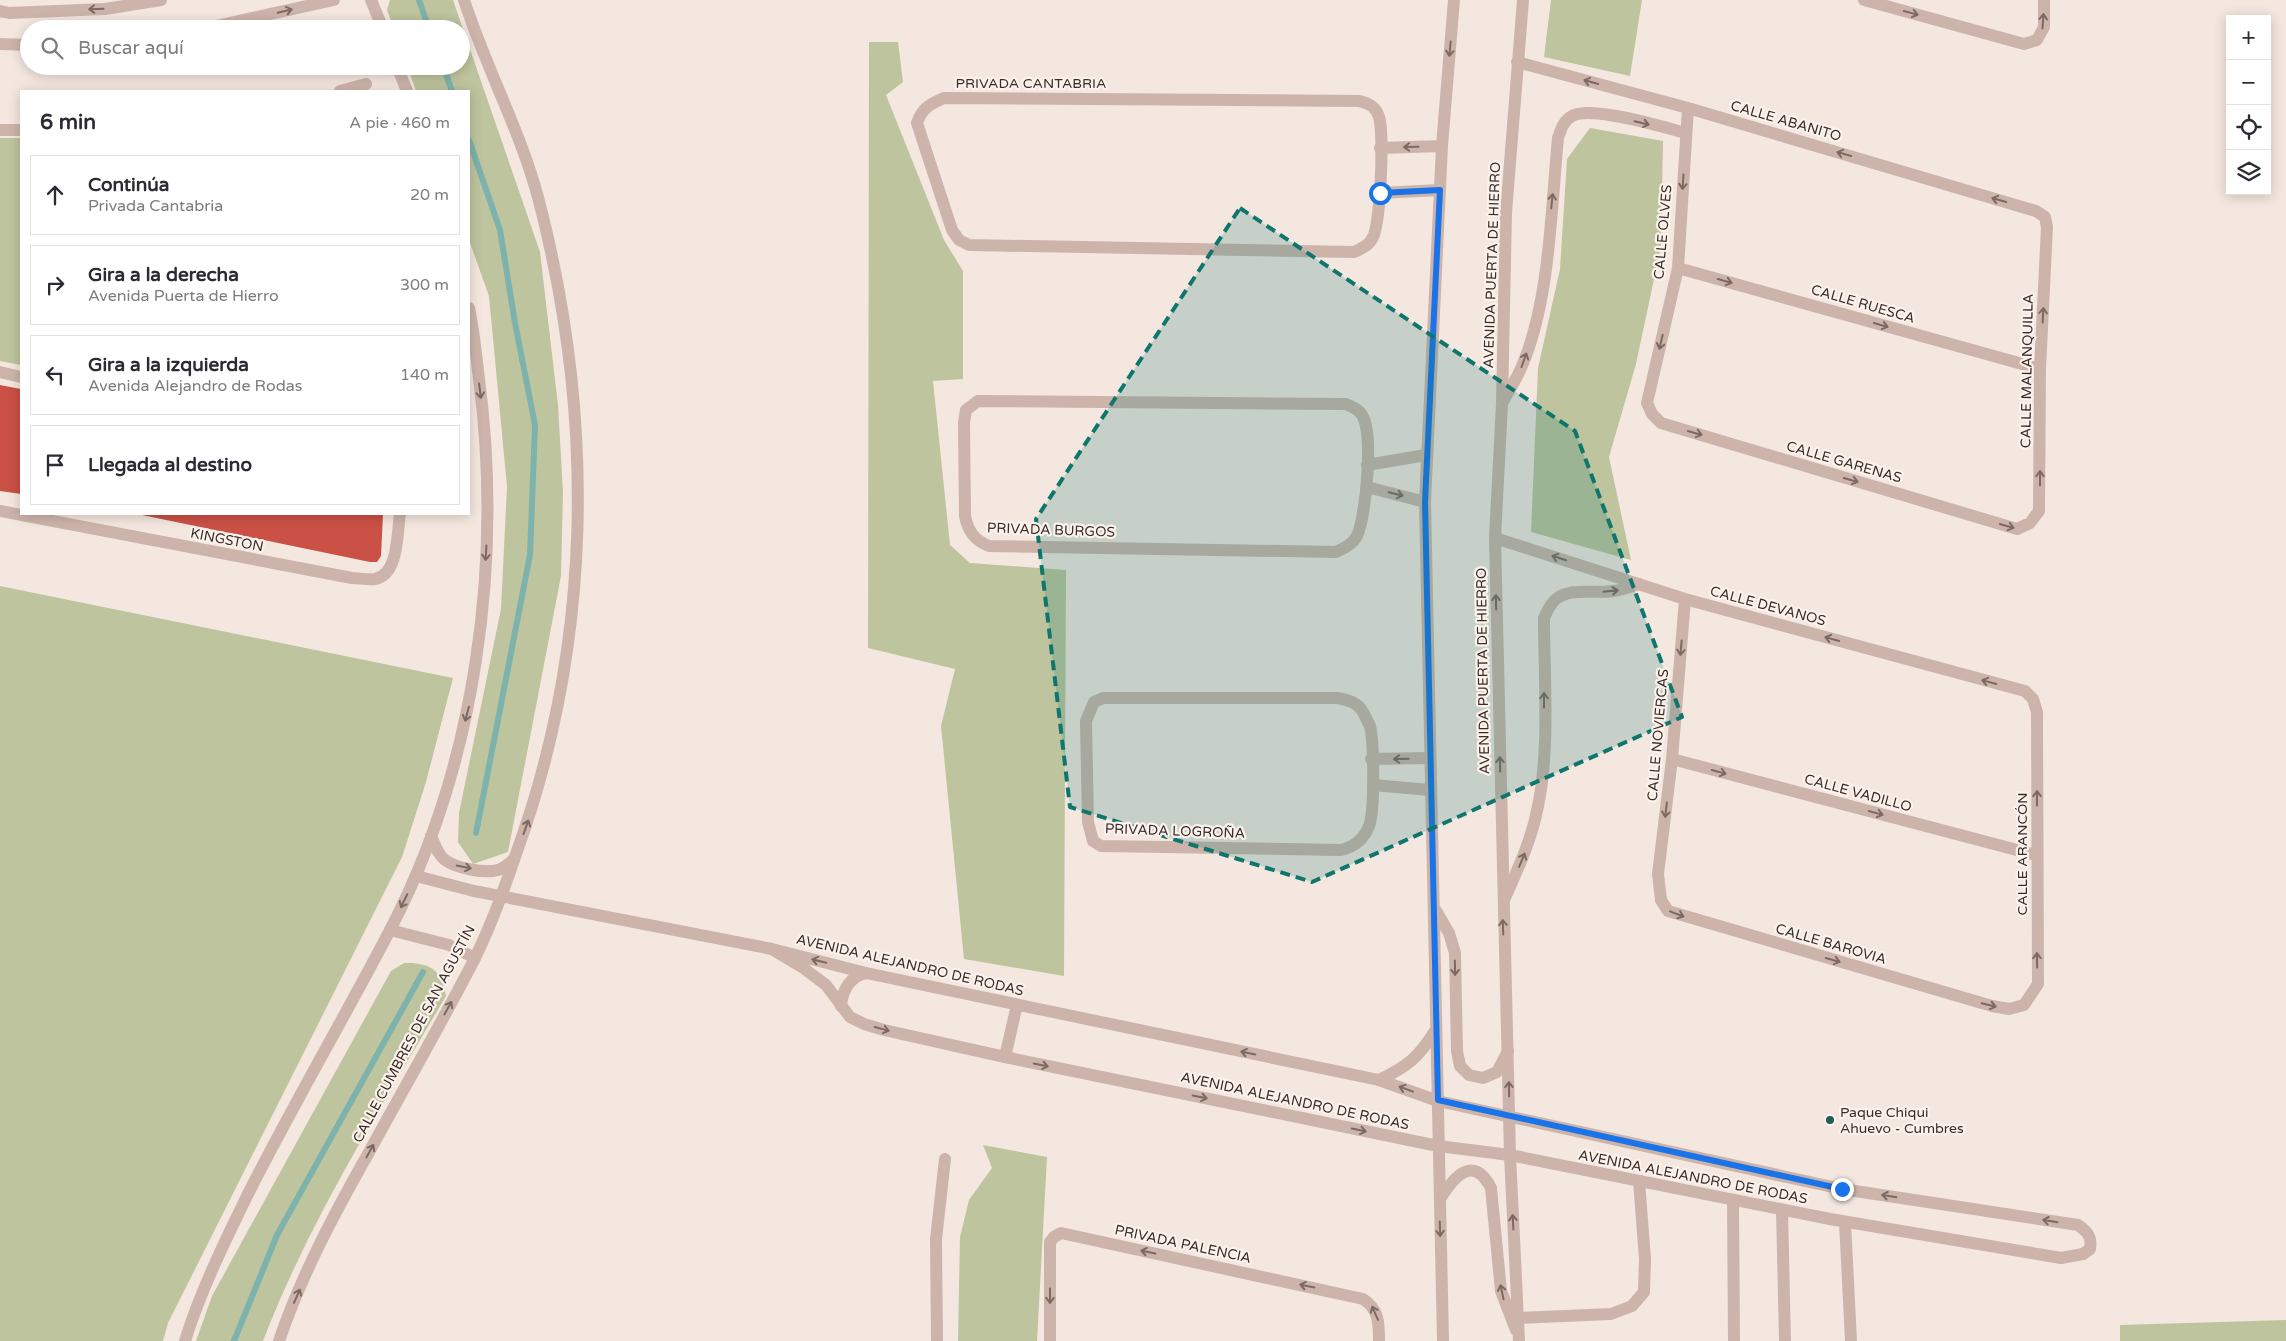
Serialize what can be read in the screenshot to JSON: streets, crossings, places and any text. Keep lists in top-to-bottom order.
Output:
{
  "streets": {
    "street": [
      "PRIVADA CANTABRIA",
      "CALLE ABANITO",
      "CALLE OLVES",
      "AVENIDA PUERTA DE HIERRO",
      "CALLE RUESCA",
      "CALLE MALANQUILLA",
      "CALLE GARENAS",
      "PRIVADA BURGOS",
      "KINGSTON",
      "CALLE DEVANOS",
      "CALLE NOVIERCAS",
      "CALLE VADILLO",
      "PRIVADA LOGROÑA",
      "CALLE ARANCÓN",
      "CALLE BAROVIA",
      "AVENIDA ALEJANDRO DE RODAS",
      "CALLE CUMBRES DE SAN AGUSTÍN",
      "PRIVADA PALENCIA"
    ]
  },
  "crossings": [
    ["CALLE ABANITO", "CALLE OLVES"],
    ["CALLE ABANITO", "AVENIDA PUERTA DE HIERRO"],
    ["CALLE ABANITO", "CALLE MALANQUILLA"],
    ["CALLE OLVES", "CALLE RUESCA"],
    ["CALLE OLVES", "CALLE GARENAS"],
    ["AVENIDA PUERTA DE HIERRO", "CALLE DEVANOS"],
    ["AVENIDA PUERTA DE HIERRO", "AVENIDA ALEJANDRO DE RODAS"],
    ["CALLE RUESCA", "CALLE MALANQUILLA"],
    ["CALLE MALANQUILLA", "CALLE GARENAS"],
    ["CALLE DEVANOS", "CALLE NOVIERCAS"],
    ["CALLE DEVANOS", "CALLE ARANCÓN"],
    ["CALLE NOVIERCAS", "CALLE VADILLO"],
    ["CALLE NOVIERCAS", "CALLE BAROVIA"],
    ["CALLE VADILLO", "CALLE ARANCÓN"],
    ["CALLE ARANCÓN", "CALLE BAROVIA"],
    ["AVENIDA ALEJANDRO DE RODAS", "CALLE CUMBRES DE SAN AGUSTÍN"]
  ],
  "one_way": [
    "CALLE ABANITO",
    "CALLE OLVES",
    "CALLE RUESCA",
    "CALLE MALANQUILLA",
    "CALLE GARENAS",
    "CALLE DEVANOS",
    "CALLE NOVIERCAS",
    "CALLE VADILLO",
    "CALLE ARANCÓN",
    "CALLE BAROVIA"
  ],
  "places": ["Paque Chiqui Ahuevo - Cumbres"],
  "page": {
    "map_buttons": ["+", "−"],
    "search": "Buscar aquí",
    "heading": ["6 min", "A pie · 460 m"],
    "list": [
      ["Continúa", "Privada Cantabria", "20 m"],
      ["Gira a la derecha", "Avenida Puerta de Hierro", "300 m"],
      ["Gira a la izquierda", "Avenida Alejandro de Rodas", "140 m"],
      "Llegada al destino"
    ]
  }
}
